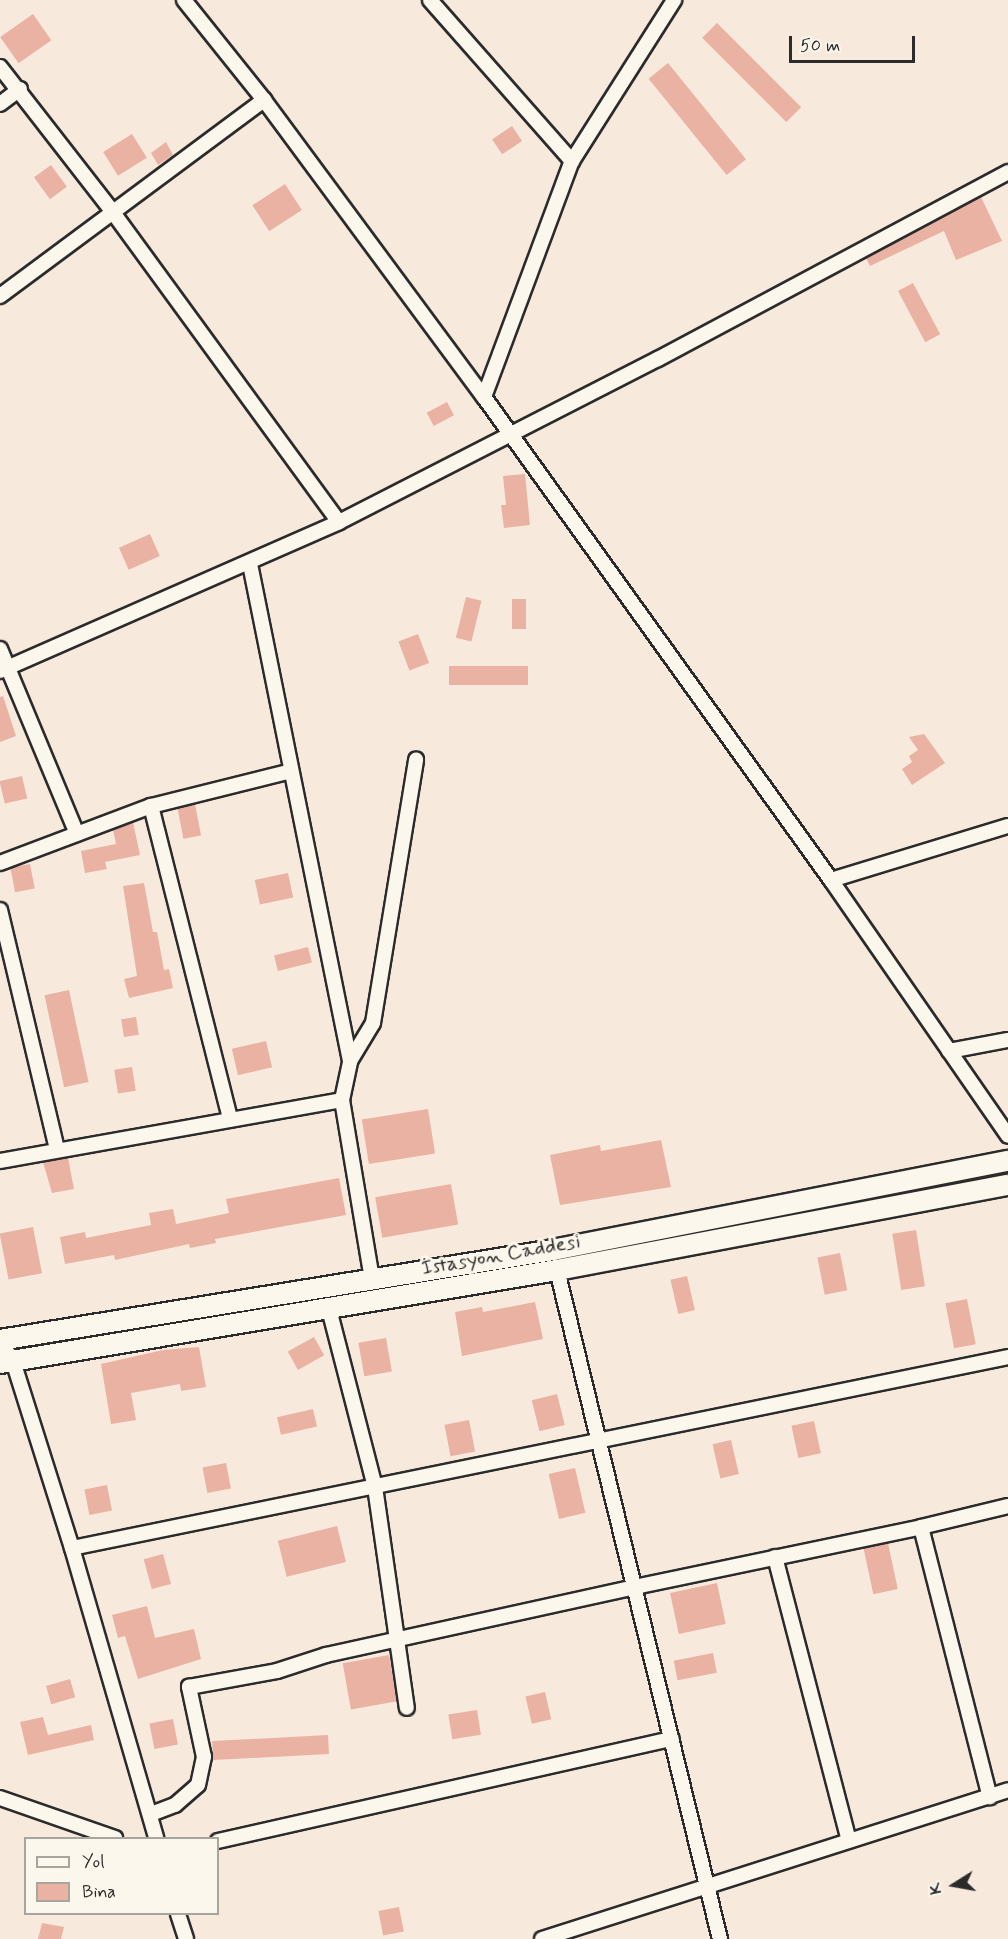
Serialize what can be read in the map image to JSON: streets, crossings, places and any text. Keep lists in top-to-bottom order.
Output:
{
  "streets": {
    "main road": ["İstasyon Caddesi"]
  },
  "legend": ["Yol", "Bina"],
  "scale_bar": "50 m",
  "north": "left"
}
